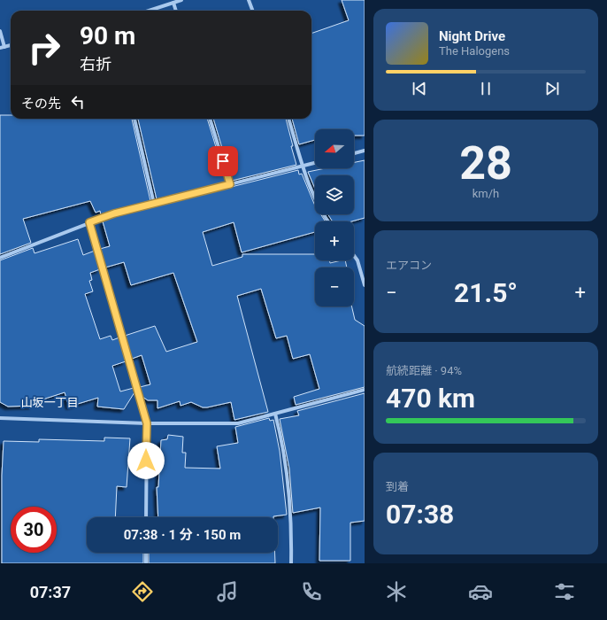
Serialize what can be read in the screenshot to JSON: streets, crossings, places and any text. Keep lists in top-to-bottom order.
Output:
{
  "districts": ["山坂一丁目"],
  "north": "left",
  "page": {
    "turn": ["90 m", "右折"],
    "song": ["Night Drive", "The Halogens"],
    "then": "その先",
    "tile": [
      ["28", "km/h"],
      "エアコン",
      ["航続距離 · 94%", "470 km"],
      ["到着", "07:38"]
    ],
    "map_buttons": ["+", "−"],
    "heat": ["−", "21.5°", "+"],
    "limit": "30",
    "trip": "07:38 · 1 分 · 150 m",
    "tabs": "07:37"
  }
}
